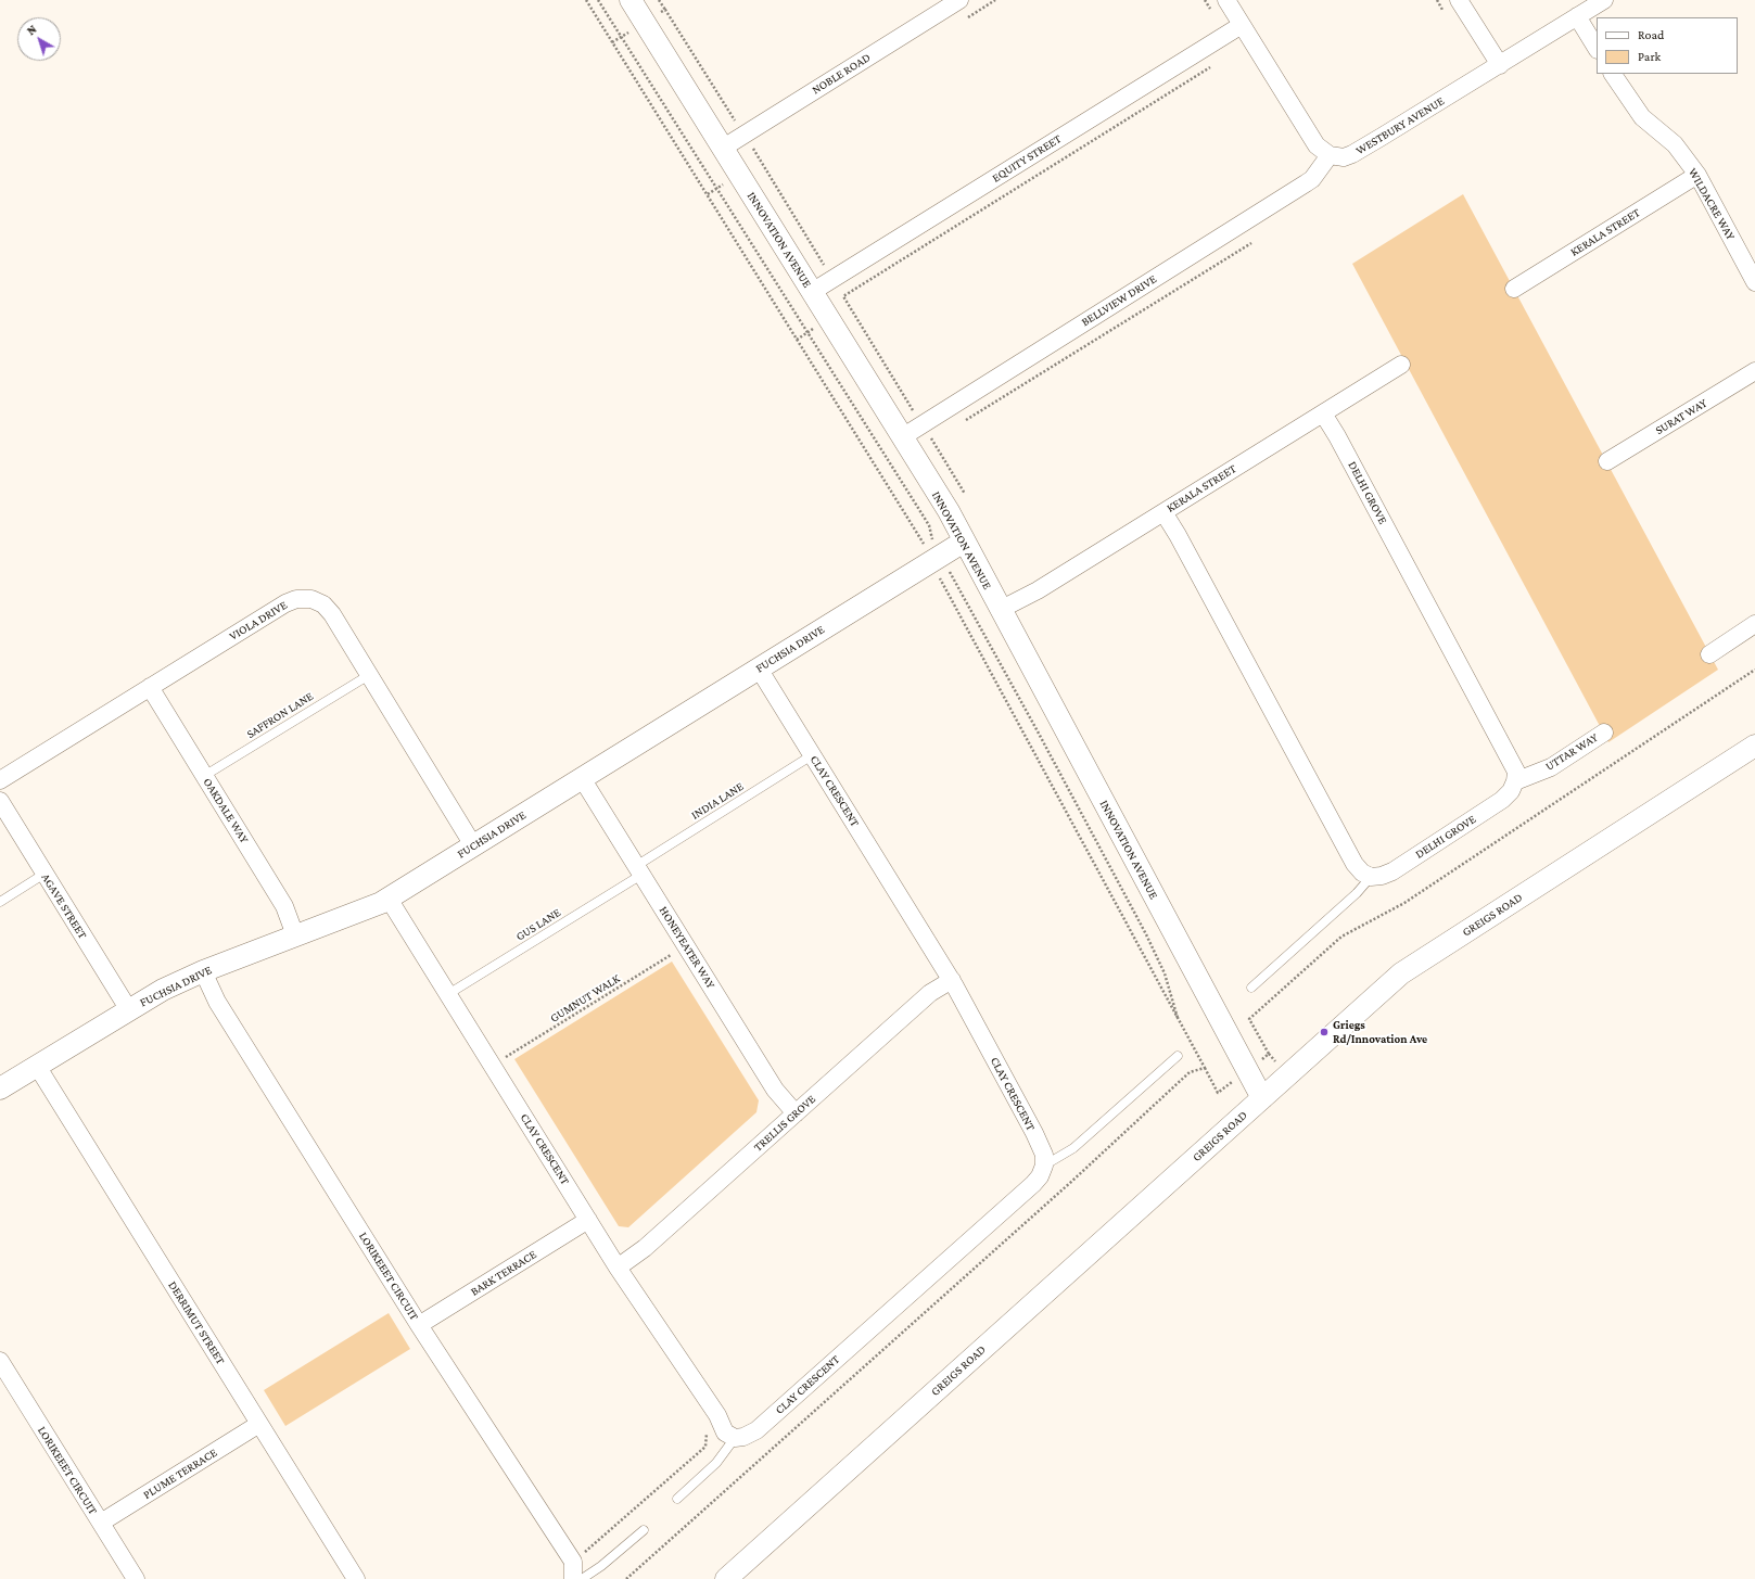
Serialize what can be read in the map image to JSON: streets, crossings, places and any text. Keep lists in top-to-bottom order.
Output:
{
  "streets": {
    "street": [
      "NOBLE ROAD",
      "WESTBURY AVENUE",
      "EQUITY STREET",
      "WILDACRE WAY",
      "KERALA STREET",
      "INNOVATION AVENUE",
      "BELLVIEW DRIVE",
      "SURAT WAY",
      "DELHI GROVE",
      "VIOLA DRIVE",
      "FUCHSIA DRIVE",
      "UTTAR WAY",
      "CLAY CRESCENT",
      "OAKDALE WAY",
      "AGAVE STREET",
      "GREIGS ROAD",
      "HONEYEATER WAY",
      "TRELLIS GROVE",
      "BARK TERRACE",
      "LORIKEEET CIRCUIT",
      "DERRIMUT STREET",
      "PLUME TERRACE"
    ],
    "lane": ["SAFFRON LANE", "INDIA LANE", "GUS LANE"],
    "path": ["GUMNUT WALK"]
  },
  "crossings": [
    ["NOBLE ROAD", "INNOVATION AVENUE"],
    ["WESTBURY AVENUE", "BELLVIEW DRIVE"],
    ["EQUITY STREET", "INNOVATION AVENUE"],
    ["WILDACRE WAY", "KERALA STREET"],
    ["KERALA STREET", "INNOVATION AVENUE"],
    ["KERALA STREET", "DELHI GROVE"],
    ["INNOVATION AVENUE", "BELLVIEW DRIVE"],
    ["INNOVATION AVENUE", "FUCHSIA DRIVE"],
    ["INNOVATION AVENUE", "GREIGS ROAD"],
    ["DELHI GROVE", "UTTAR WAY"],
    ["VIOLA DRIVE", "FUCHSIA DRIVE"],
    ["VIOLA DRIVE", "SAFFRON LANE"],
    ["VIOLA DRIVE", "OAKDALE WAY"],
    ["FUCHSIA DRIVE", "CLAY CRESCENT"],
    ["FUCHSIA DRIVE", "OAKDALE WAY"],
    ["FUCHSIA DRIVE", "AGAVE STREET"],
    ["FUCHSIA DRIVE", "HONEYEATER WAY"],
    ["FUCHSIA DRIVE", "LORIKEEET CIRCUIT"],
    ["FUCHSIA DRIVE", "DERRIMUT STREET"],
    ["SAFFRON LANE", "OAKDALE WAY"],
    ["CLAY CRESCENT", "INDIA LANE"],
    ["CLAY CRESCENT", "GUS LANE"],
    ["CLAY CRESCENT", "GUMNUT WALK"],
    ["CLAY CRESCENT", "TRELLIS GROVE"],
    ["CLAY CRESCENT", "BARK TERRACE"],
    ["INDIA LANE", "GUS LANE"],
    ["INDIA LANE", "HONEYEATER WAY"],
    ["GUS LANE", "HONEYEATER WAY"],
    ["HONEYEATER WAY", "GUMNUT WALK"],
    ["HONEYEATER WAY", "TRELLIS GROVE"],
    ["BARK TERRACE", "LORIKEEET CIRCUIT"],
    ["LORIKEEET CIRCUIT", "PLUME TERRACE"],
    ["DERRIMUT STREET", "PLUME TERRACE"]
  ],
  "places": ["Griegs Rd/Innovation Ave"],
  "legend": ["Road", "Park"],
  "north": "top left"
}
